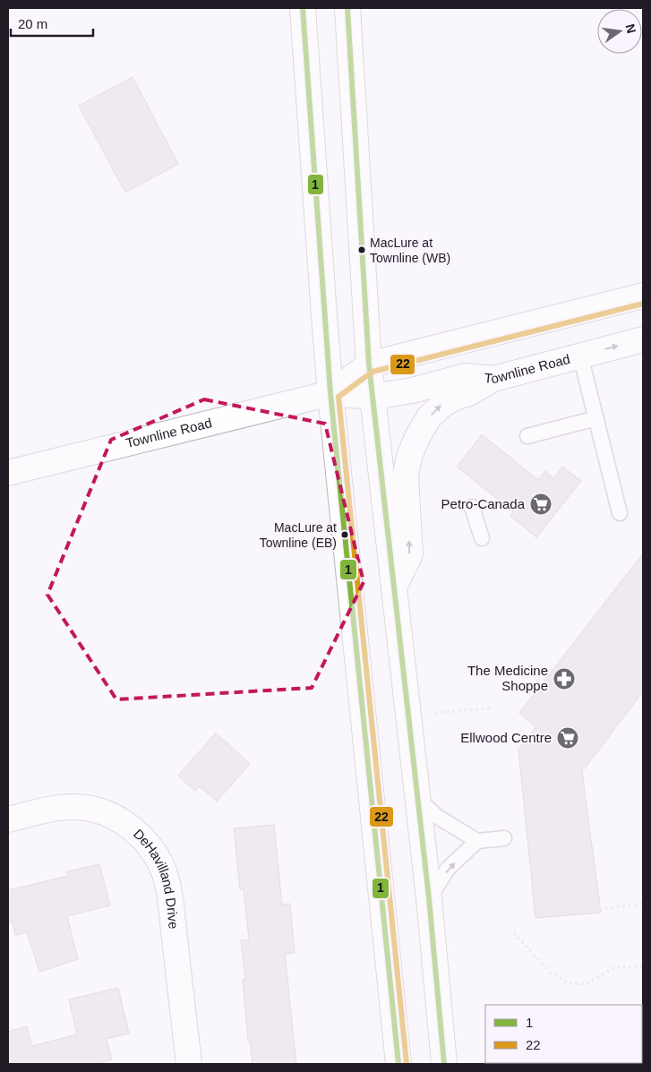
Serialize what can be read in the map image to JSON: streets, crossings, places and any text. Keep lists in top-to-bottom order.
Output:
{
  "streets": {
    "main road": ["Townline Road", "DeHavilland Drive"]
  },
  "places": {
    "other": ["MacLure at Townline (WB)", "MacLure at Townline (EB)"],
    "supermarket": ["Petro-Canada", "Ellwood Centre"],
    "pharmacy": ["The Medicine Shoppe"]
  },
  "lines": ["transit line 1", "transit line 22"],
  "legend": ["1", "22"],
  "scale_bar": "20 m",
  "north": "right"
}
